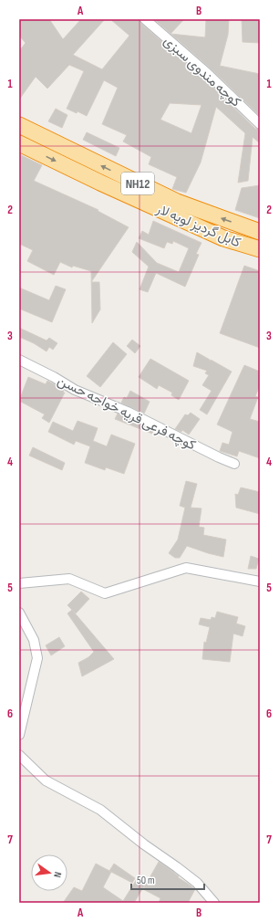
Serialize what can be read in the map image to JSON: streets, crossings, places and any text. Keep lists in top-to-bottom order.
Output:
{
  "streets": {
    "highway": ["NH12", "کابل گردیز لویه لار"],
    "street": ["کوچه مندوی سبزی", "کوچه فرعی قریه خواجه حسن"]
  },
  "scale_bar": "50 m",
  "north": "right",
  "grid": {
    "columns": ["A", "B"],
    "rows": [
      "1",
      "2",
      "3",
      "4",
      "5",
      "6",
      "7"
    ]
  }
}
